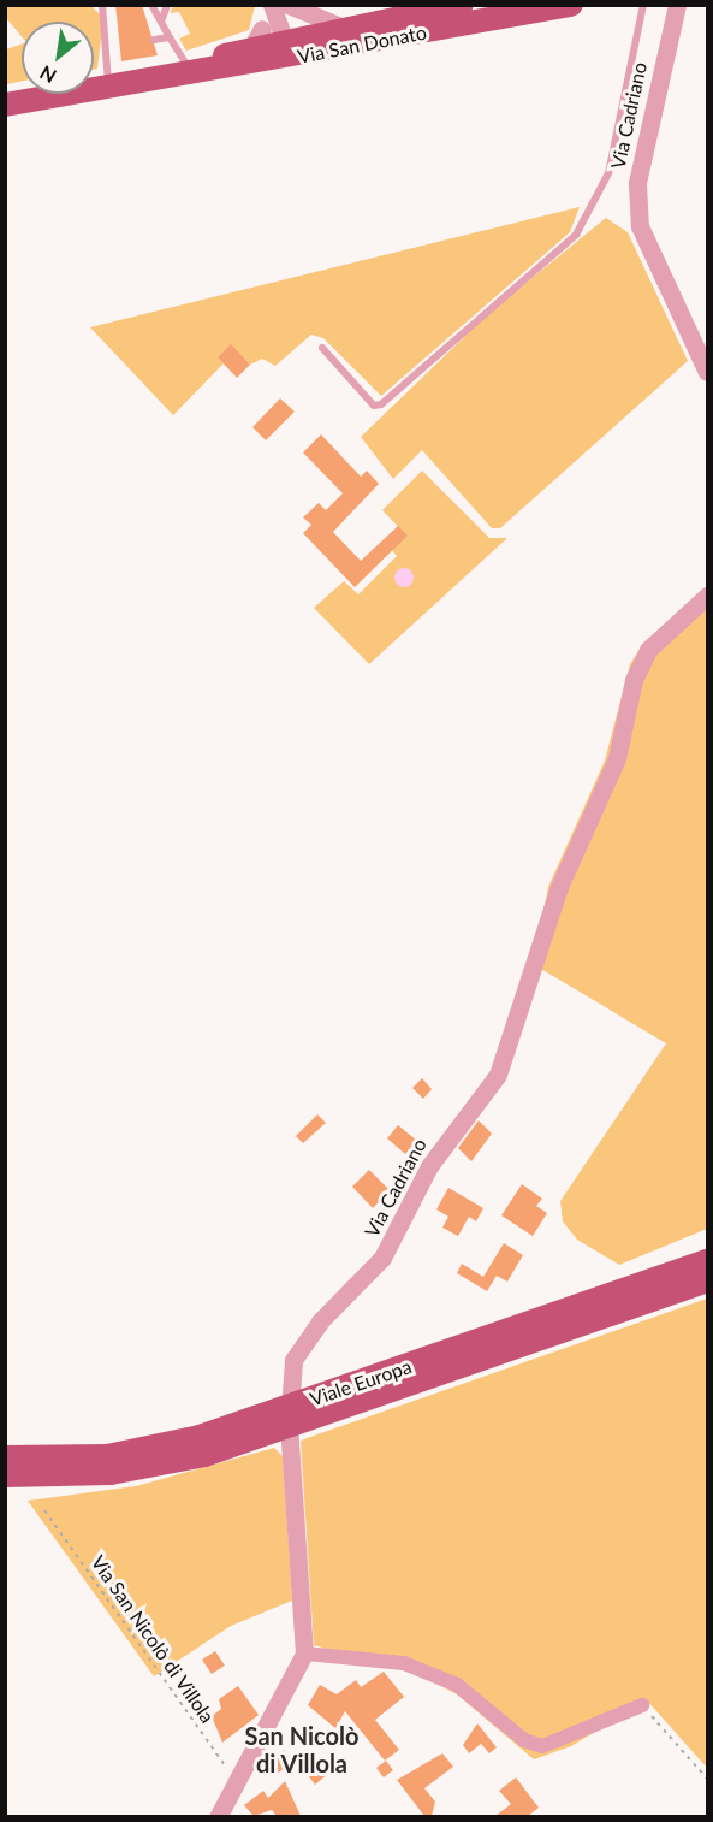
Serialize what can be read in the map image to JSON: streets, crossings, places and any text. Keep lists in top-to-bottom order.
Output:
{
  "streets": {
    "main road": ["Via San Donato", "Viale Europa"],
    "street": ["Via Cadriano"],
    "path": ["Via San Nicolò di Villola"]
  },
  "crossings": [
    ["Via Cadriano", "Viale Europa"]
  ],
  "districts": ["San Nicolò di Villola"],
  "north": "bottom left"
}
